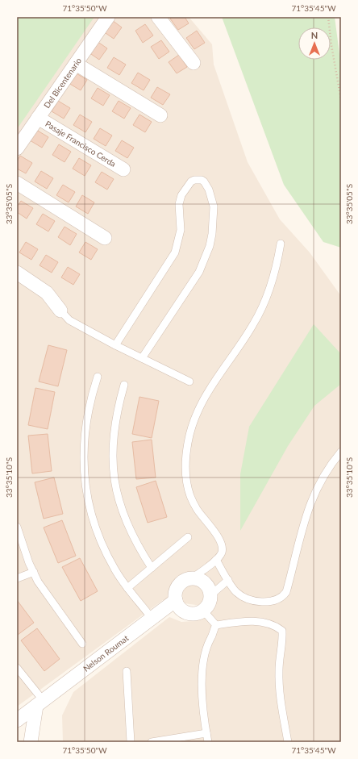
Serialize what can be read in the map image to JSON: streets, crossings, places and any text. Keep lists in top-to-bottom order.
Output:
{
  "streets": {
    "street": ["Del Bicentenario", "Pasaje Francisco Cerda", "Nelson Roumat"]
  },
  "crossings": [
    ["Del Bicentenario", "Pasaje Francisco Cerda"]
  ],
  "north": "top",
  "coordinates": [
    "71°35'50\"W",
    "71°35'45\"W",
    "33°35'05\"S",
    "33°35'10\"S"
  ]
}
